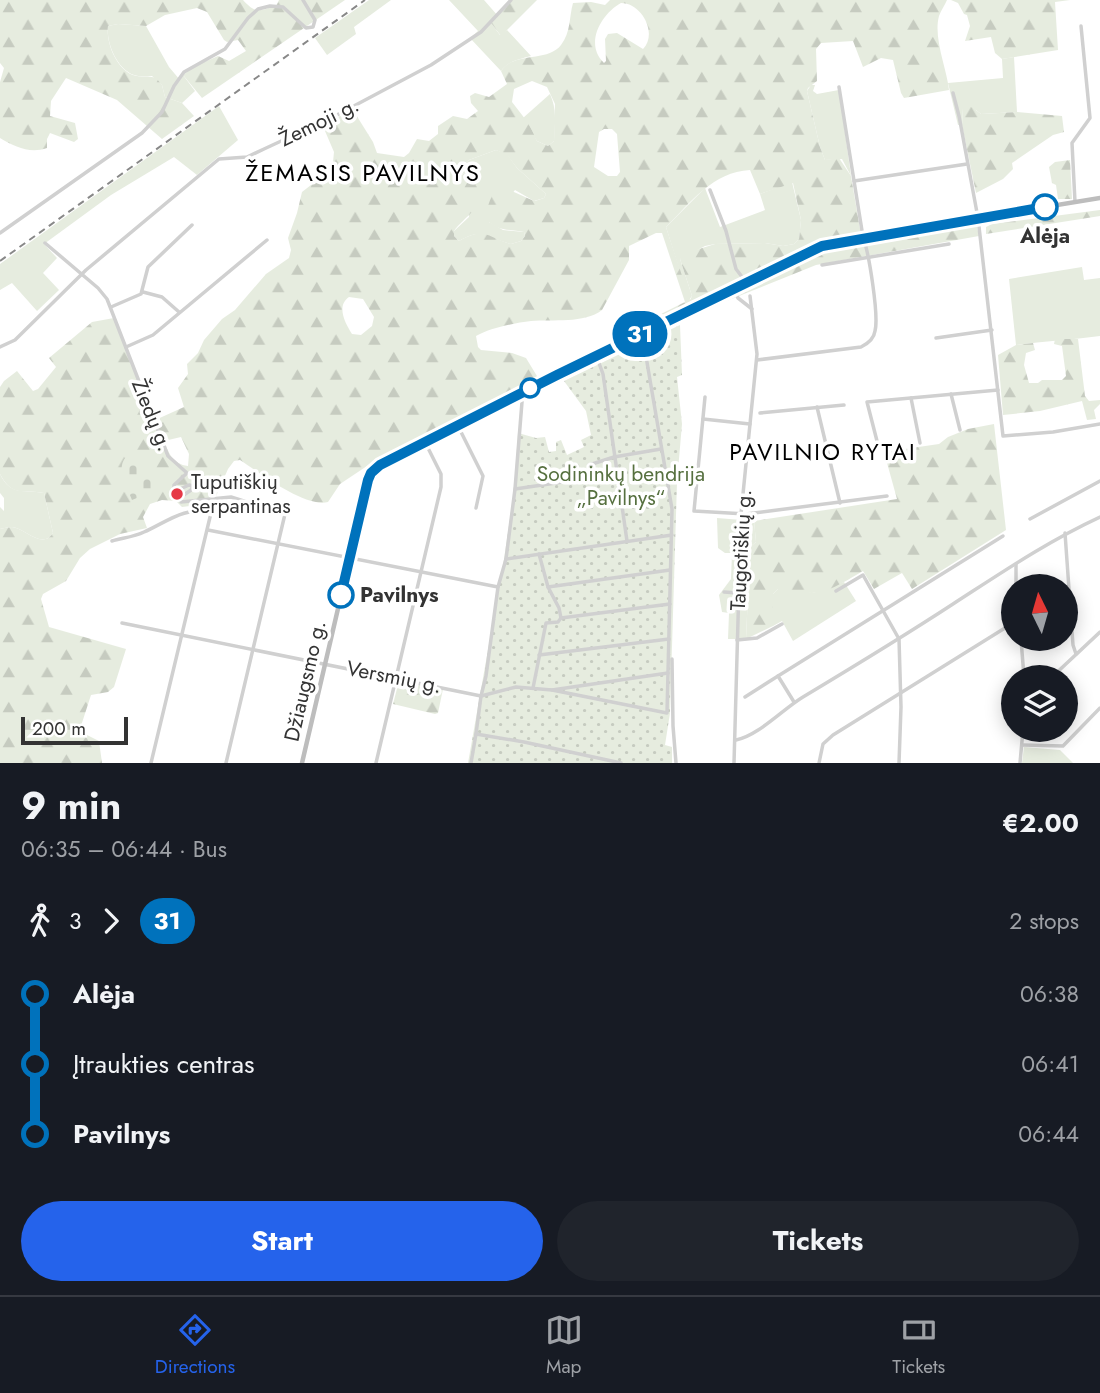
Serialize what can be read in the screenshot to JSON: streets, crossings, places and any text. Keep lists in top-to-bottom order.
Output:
{
  "streets": {
    "street": [
      "Žemoji g.",
      "Žiedų g.",
      "Taugotiškių g.",
      "Versmių g.",
      "Džiaugsmo g."
    ]
  },
  "crossings": [
    ["Žemoji g.", "Žiedų g."],
    ["Versmių g.", "Džiaugsmo g."]
  ],
  "districts": ["ŽEMASIS PAVILNYS", "PAVILNIO RYTAI"],
  "parks": ["Sodininkų bendrija „Pavilnys“"],
  "places": ["Alėja", "Tuputiškių serpantinas", "Pavilnys"],
  "lines": ["bus line 31"],
  "scale_bar": "200 m",
  "north": "top",
  "page": {
    "on_map": "31",
    "scale": "200 m",
    "heading": ["9 min", "06:35 – 06:44 · Bus", "€2.00"],
    "legs": ["3", "31", "2 stops"],
    "list": [
      {
        "name": "Alėja",
        "value": "06:38"
      },
      {
        "name": "Įtraukties centras",
        "value": "06:41"
      },
      {
        "name": "Pavilnys",
        "value": "06:44"
      }
    ],
    "buttons": ["Start", "Tickets"],
    "tabs": ["Directions", "Map", "Tickets"]
  }
}
